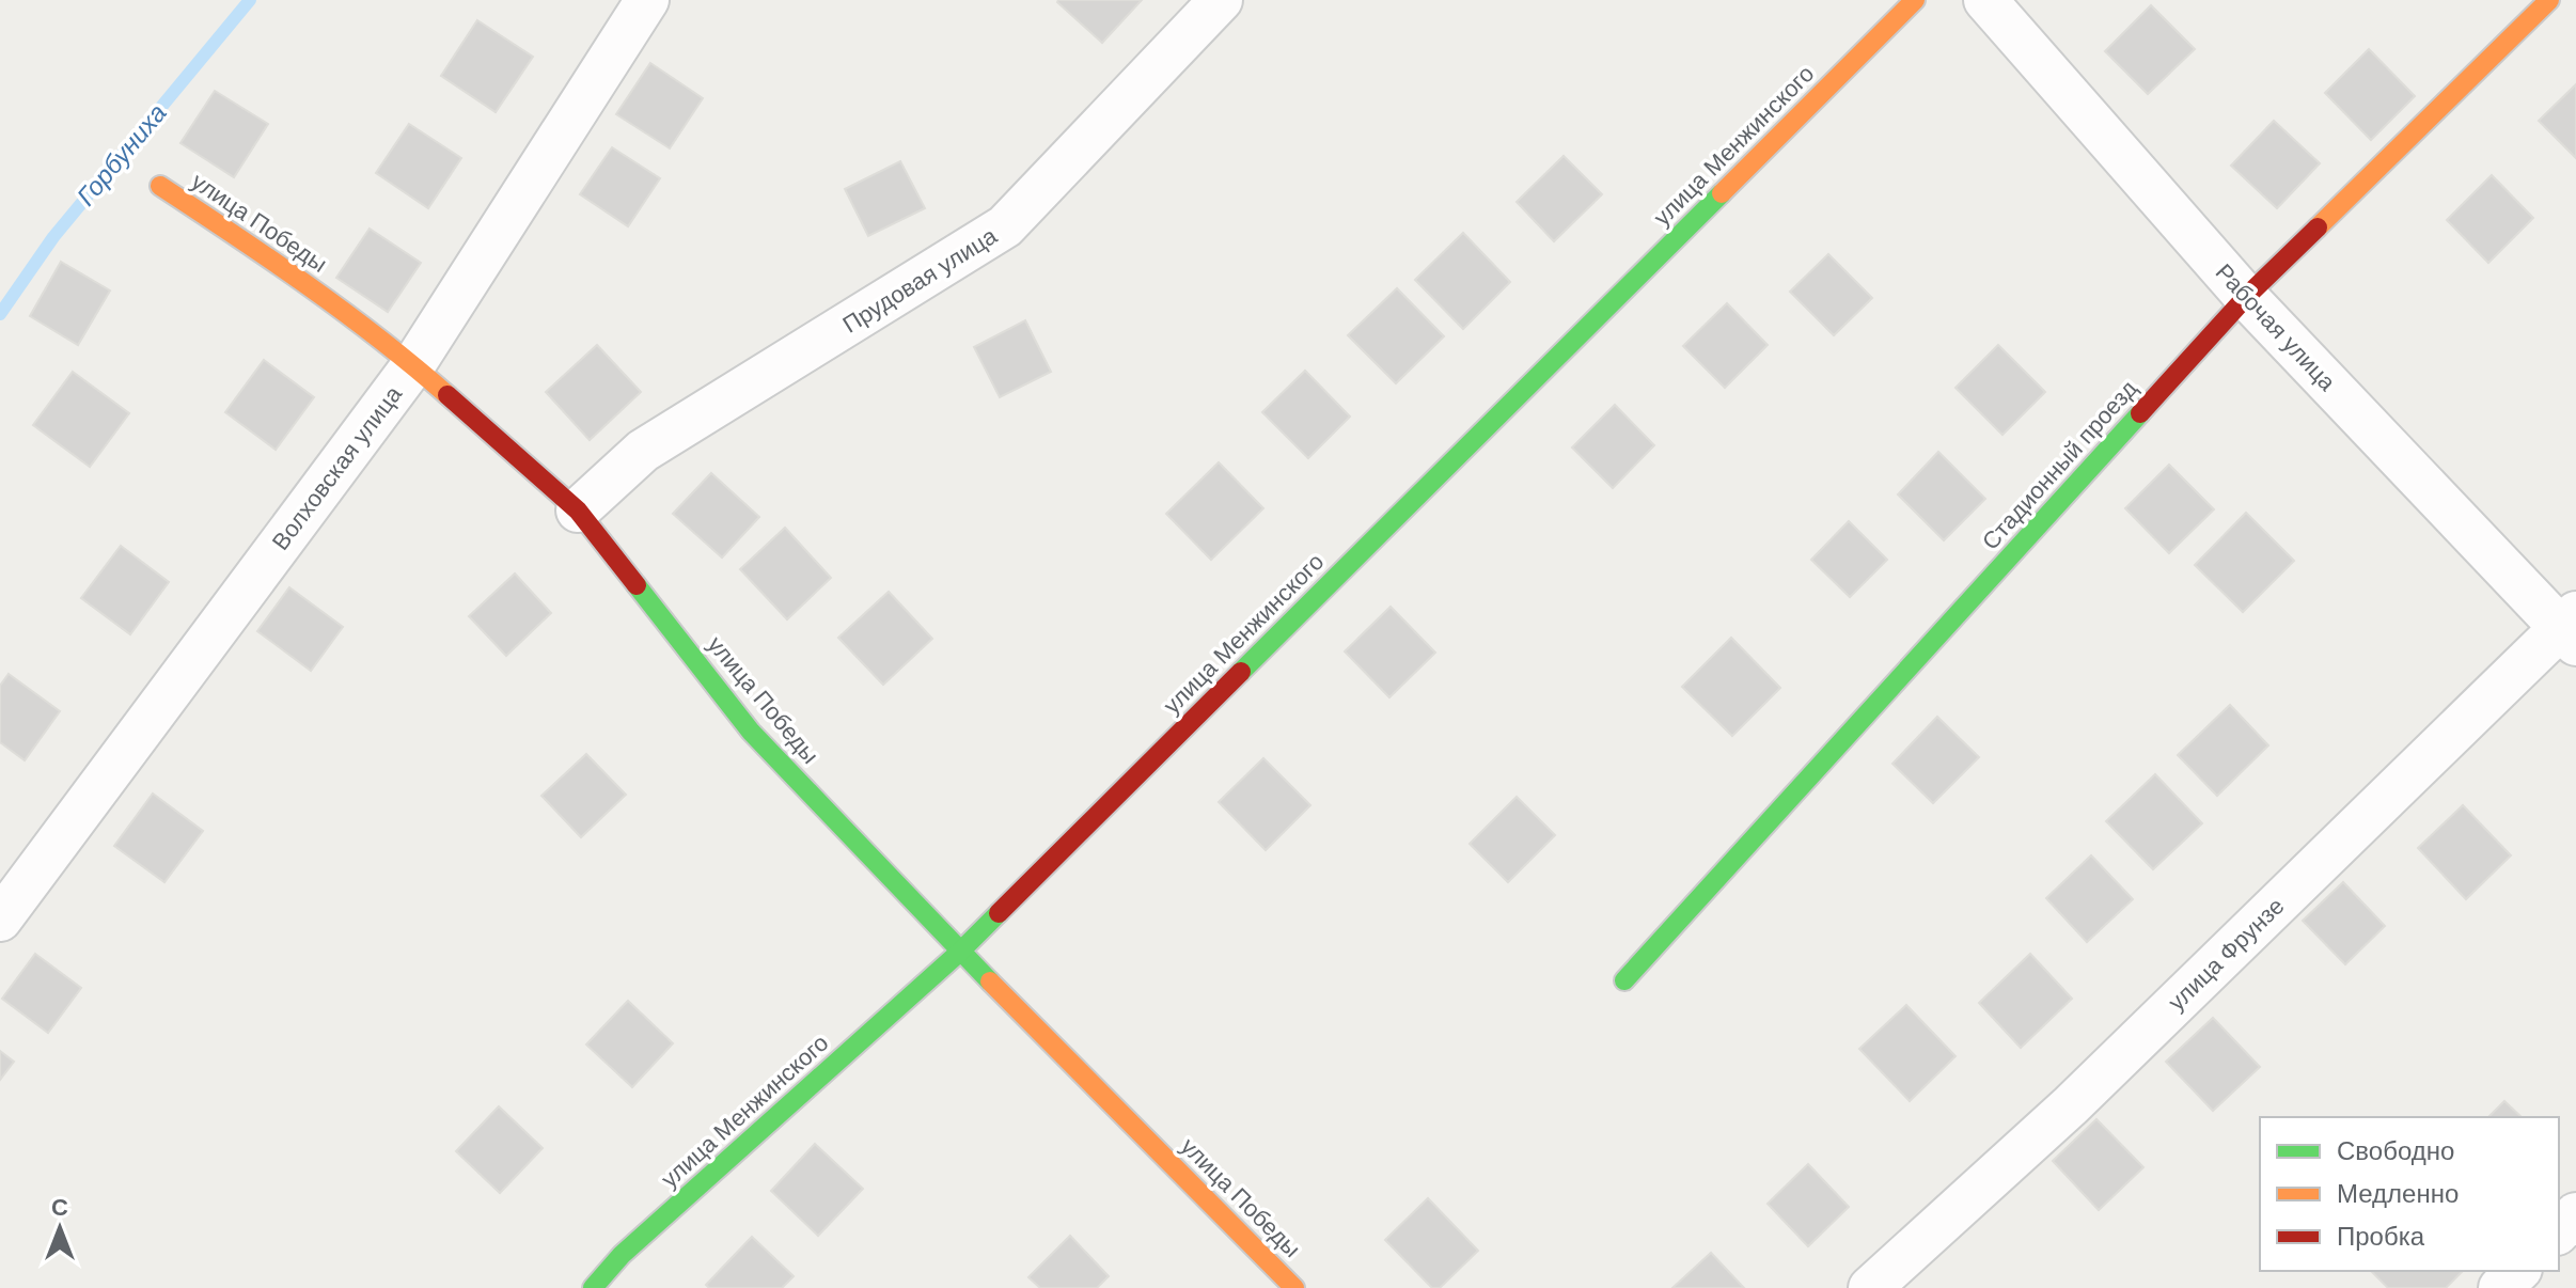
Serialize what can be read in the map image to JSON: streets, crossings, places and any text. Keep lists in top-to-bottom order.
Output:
{
  "streets": {
    "street": [
      "улица Менжинского",
      "улица Победы",
      "Прудовая улица",
      "Рабочая улица",
      "Стадионный проезд",
      "Волховская улица",
      "улица Фрунзе"
    ]
  },
  "crossings": [
    ["улица Менжинского", "улица Победы"],
    ["улица Победы", "Прудовая улица"],
    ["улица Победы", "Волховская улица"],
    ["Рабочая улица", "Стадионный проезд"],
    ["Рабочая улица", "улица Фрунзе"]
  ],
  "water": ["Горбуниха"],
  "legend": ["Свободно", "Медленно", "Пробка"],
  "north": "top"
}
